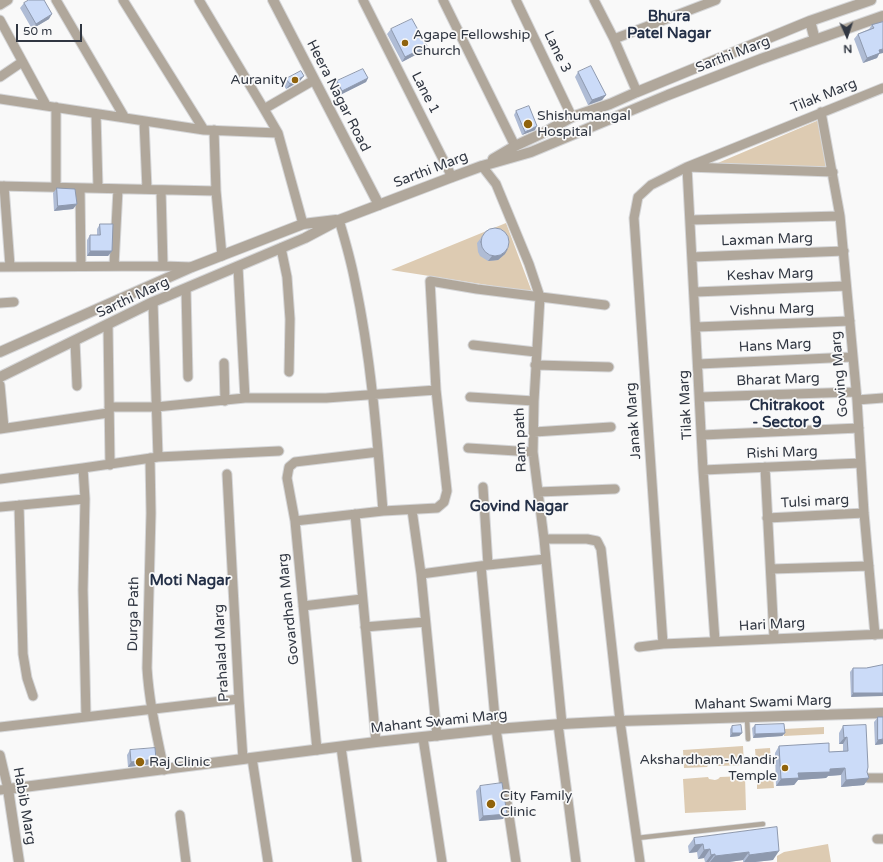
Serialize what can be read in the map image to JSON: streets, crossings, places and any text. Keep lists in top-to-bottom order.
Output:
{
  "streets": {
    "street": [
      "Lane 3",
      "Sarthi Marg",
      "Lane 1",
      "Heera Nagar Road",
      "Tilak Marg",
      "Laxman Marg",
      "Keshav Marg",
      "Vishnu Marg",
      "Hans Marg",
      "Goving Marg",
      "Bharat Marg",
      "Janak Marg",
      "Ram path",
      "Rishi Marg",
      "Tulsi marg",
      "Govardhan Marg",
      "Durga Path",
      "Hari Marg",
      "Prahalad Marg",
      "Mahant Swami Marg",
      "Habib Marg"
    ]
  },
  "crossings": [
    ["Lane 3", "Sarthi Marg"],
    ["Sarthi Marg", "Lane 1"],
    ["Sarthi Marg", "Heera Nagar Road"],
    ["Sarthi Marg", "Ram path"],
    ["Sarthi Marg", "Durga Path"],
    ["Tilak Marg", "Laxman Marg"],
    ["Tilak Marg", "Keshav Marg"],
    ["Tilak Marg", "Vishnu Marg"],
    ["Tilak Marg", "Hans Marg"],
    ["Tilak Marg", "Goving Marg"],
    ["Tilak Marg", "Bharat Marg"],
    ["Tilak Marg", "Janak Marg"],
    ["Tilak Marg", "Rishi Marg"],
    ["Tilak Marg", "Hari Marg"],
    ["Laxman Marg", "Goving Marg"],
    ["Keshav Marg", "Goving Marg"],
    ["Vishnu Marg", "Goving Marg"],
    ["Hans Marg", "Goving Marg"],
    ["Goving Marg", "Bharat Marg"],
    ["Goving Marg", "Rishi Marg"],
    ["Goving Marg", "Tulsi marg"],
    ["Goving Marg", "Hari Marg"],
    ["Janak Marg", "Hari Marg"],
    ["Ram path", "Mahant Swami Marg"],
    ["Govardhan Marg", "Mahant Swami Marg"],
    ["Durga Path", "Mahant Swami Marg"],
    ["Prahalad Marg", "Mahant Swami Marg"],
    ["Mahant Swami Marg", "Habib Marg"]
  ],
  "districts": [
    "Bhura Patel Nagar",
    "Chitrakoot - Sector 9",
    "Govind Nagar",
    "Moti Nagar"
  ],
  "places": [
    "Agape Fellowship Church",
    "Auranity",
    "Shishumangal Hospital",
    "Raj Clinic",
    "Akshardham-Mandir Temple",
    "City Family Clinic"
  ],
  "scale_bar": "50 m",
  "north": "bottom"
}
